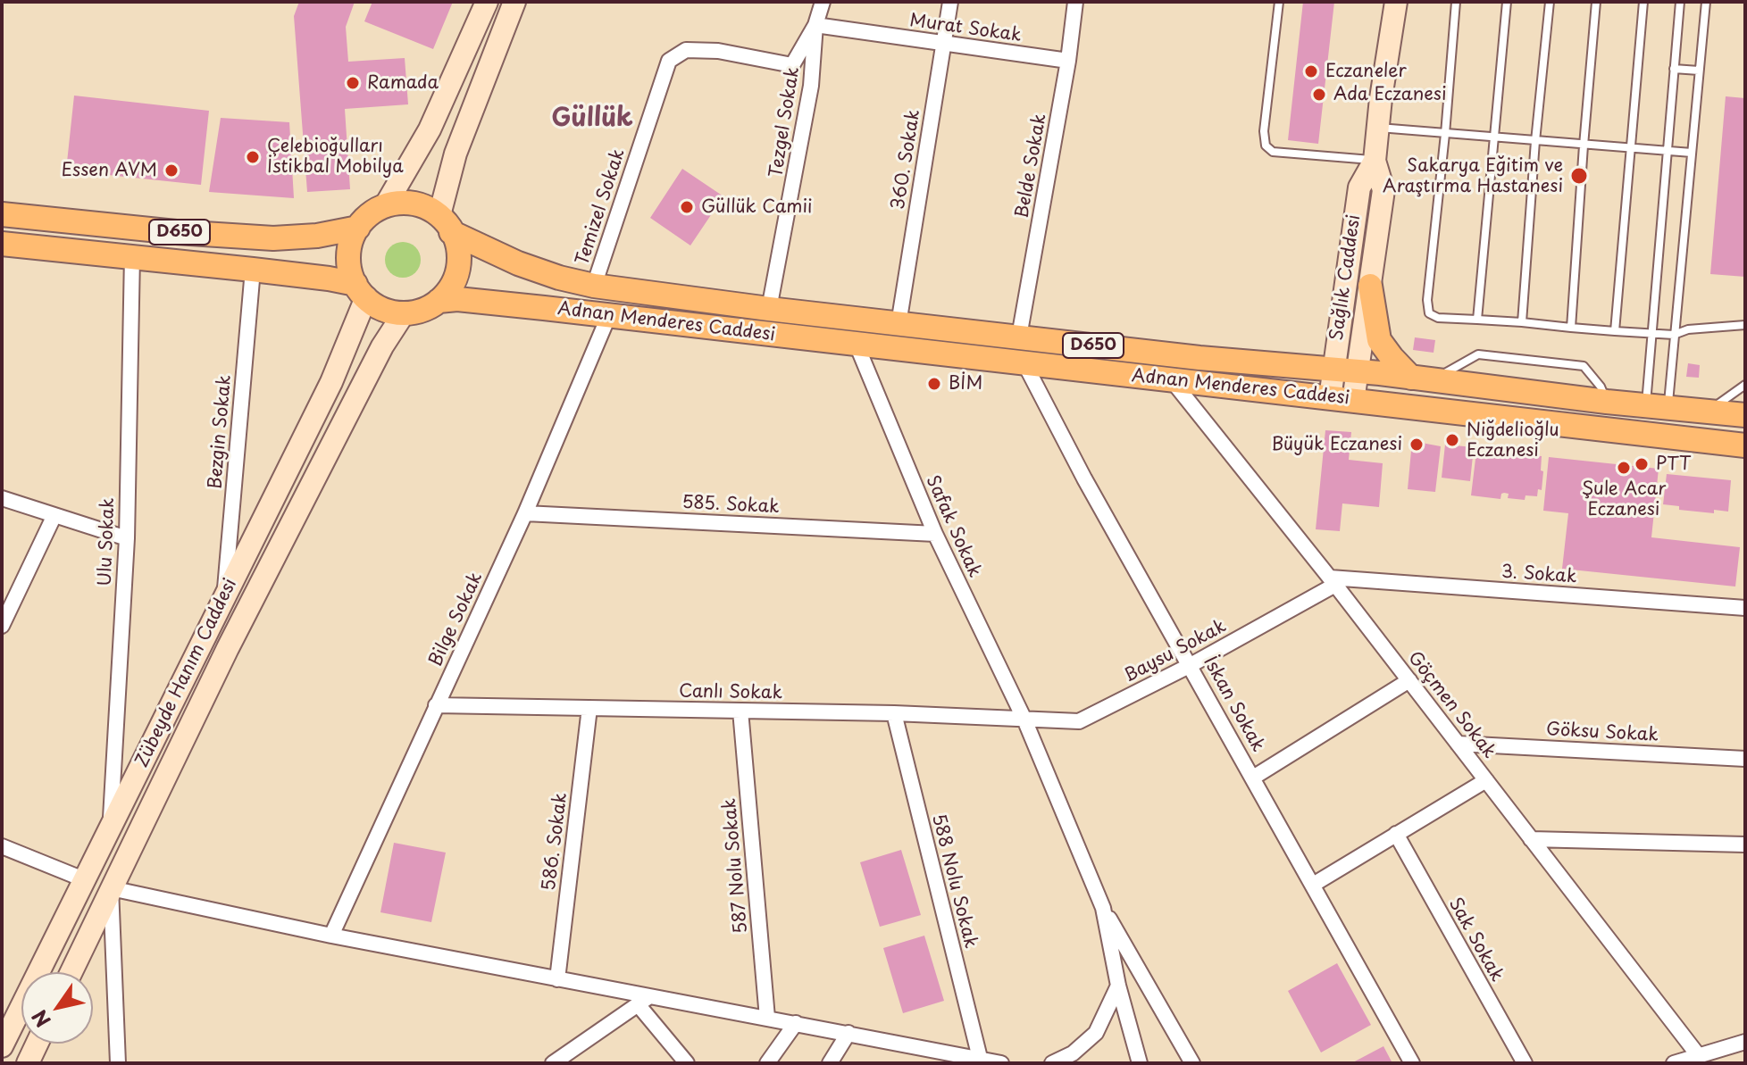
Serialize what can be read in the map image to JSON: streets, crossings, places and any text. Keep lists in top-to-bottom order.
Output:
{
  "streets": {
    "main road": [
      "D650",
      "Sağlık Caddesi",
      "Adnan Menderes Caddesi",
      "Zübeyde Hanım Caddesi"
    ],
    "street": [
      "Murat Sokak",
      "Tezgel Sokak",
      "360. Sokak",
      "Belde Sokak",
      "Temizel Sokak",
      "Bezgin Sokak",
      "585. Sokak",
      "Safak Sokak",
      "Ulu Sokak",
      "3. Sokak",
      "Bilge Sokak",
      "Baysu Sokak",
      "Canlı Sokak",
      "İskan Sokak",
      "Göçmen Sokak",
      "Göksu Sokak",
      "586. Sokak",
      "587 Nolu Sokak",
      "588 Nolu Sokak",
      "Sak Sokak"
    ]
  },
  "crossings": [
    ["Murat Sokak", "Tezgel Sokak"],
    ["Murat Sokak", "360. Sokak"],
    ["Murat Sokak", "Belde Sokak"],
    ["Murat Sokak", "Temizel Sokak"],
    ["Tezgel Sokak", "Temizel Sokak"],
    ["Tezgel Sokak", "Adnan Menderes Caddesi"],
    ["360. Sokak", "Adnan Menderes Caddesi"],
    ["Belde Sokak", "Adnan Menderes Caddesi"],
    ["Temizel Sokak", "Adnan Menderes Caddesi"],
    ["D650", "Adnan Menderes Caddesi"],
    ["D650", "Zübeyde Hanım Caddesi"],
    ["Sağlık Caddesi", "Adnan Menderes Caddesi"],
    ["Adnan Menderes Caddesi", "Safak Sokak"],
    ["Adnan Menderes Caddesi", "Bilge Sokak"],
    ["Adnan Menderes Caddesi", "Zübeyde Hanım Caddesi"],
    ["Adnan Menderes Caddesi", "İskan Sokak"],
    ["Adnan Menderes Caddesi", "Göçmen Sokak"],
    ["Bezgin Sokak", "Zübeyde Hanım Caddesi"],
    ["585. Sokak", "Safak Sokak"],
    ["585. Sokak", "Bilge Sokak"],
    ["Safak Sokak", "Baysu Sokak"],
    ["Safak Sokak", "Canlı Sokak"],
    ["Ulu Sokak", "Zübeyde Hanım Caddesi"],
    ["3. Sokak", "Baysu Sokak"],
    ["3. Sokak", "Göçmen Sokak"],
    ["Bilge Sokak", "Canlı Sokak"],
    ["Baysu Sokak", "Canlı Sokak"],
    ["Baysu Sokak", "İskan Sokak"],
    ["Baysu Sokak", "Göçmen Sokak"],
    ["Canlı Sokak", "586. Sokak"],
    ["Canlı Sokak", "587 Nolu Sokak"],
    ["Canlı Sokak", "588 Nolu Sokak"],
    ["Göçmen Sokak", "Göksu Sokak"]
  ],
  "districts": ["Güllük"],
  "places": [
    "Eczaneler",
    "Ramada",
    "Ada Eczanesi",
    "Çelebioğulları İstikbal Mobilya",
    "Essen AVM",
    "Sakarya Eğitim ve Araştırma Hastanesi",
    "Güllük Camii",
    "BİM",
    "Niğdelioğlu Eczanesi",
    "Büyük Eczanesi",
    "PTT",
    "Şule Acar Eczanesi"
  ],
  "north": "bottom left"
}
